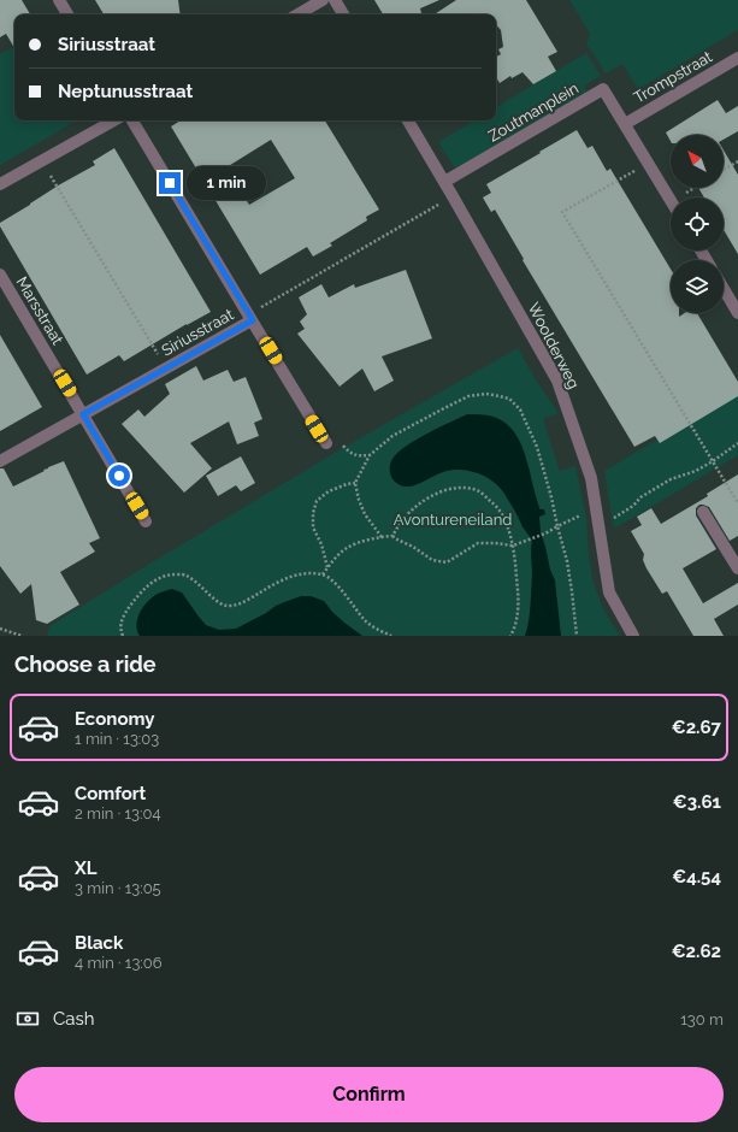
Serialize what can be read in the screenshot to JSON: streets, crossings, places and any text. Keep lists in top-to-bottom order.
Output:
{
  "streets": {
    "street": [
      "Trompstraat",
      "Zoutmanplein",
      "Marsstraat",
      "Siriusstraat",
      "Woolderweg"
    ]
  },
  "crossings": [
    ["Trompstraat", "Zoutmanplein"],
    ["Zoutmanplein", "Woolderweg"],
    ["Marsstraat", "Siriusstraat"]
  ],
  "parks": ["Avontureneiland"],
  "north": "top left",
  "page": {
    "banner": ["Siriusstraat", "Neptunusstraat"],
    "bubble": "1 min",
    "heading": "Choose a ride",
    "list": [
      {
        "name": "Economy",
        "note": "1 min · 13:03",
        "value": "€2.67"
      },
      {
        "name": "Comfort",
        "note": "2 min · 13:04",
        "value": "€3.61"
      },
      {
        "name": "XL",
        "note": "3 min · 13:05",
        "value": "€4.54"
      },
      {
        "name": "Black",
        "note": "4 min · 13:06",
        "value": "€2.62"
      }
    ],
    "pay": ["Cash", "130 m"],
    "buttons": "Confirm"
  }
}
